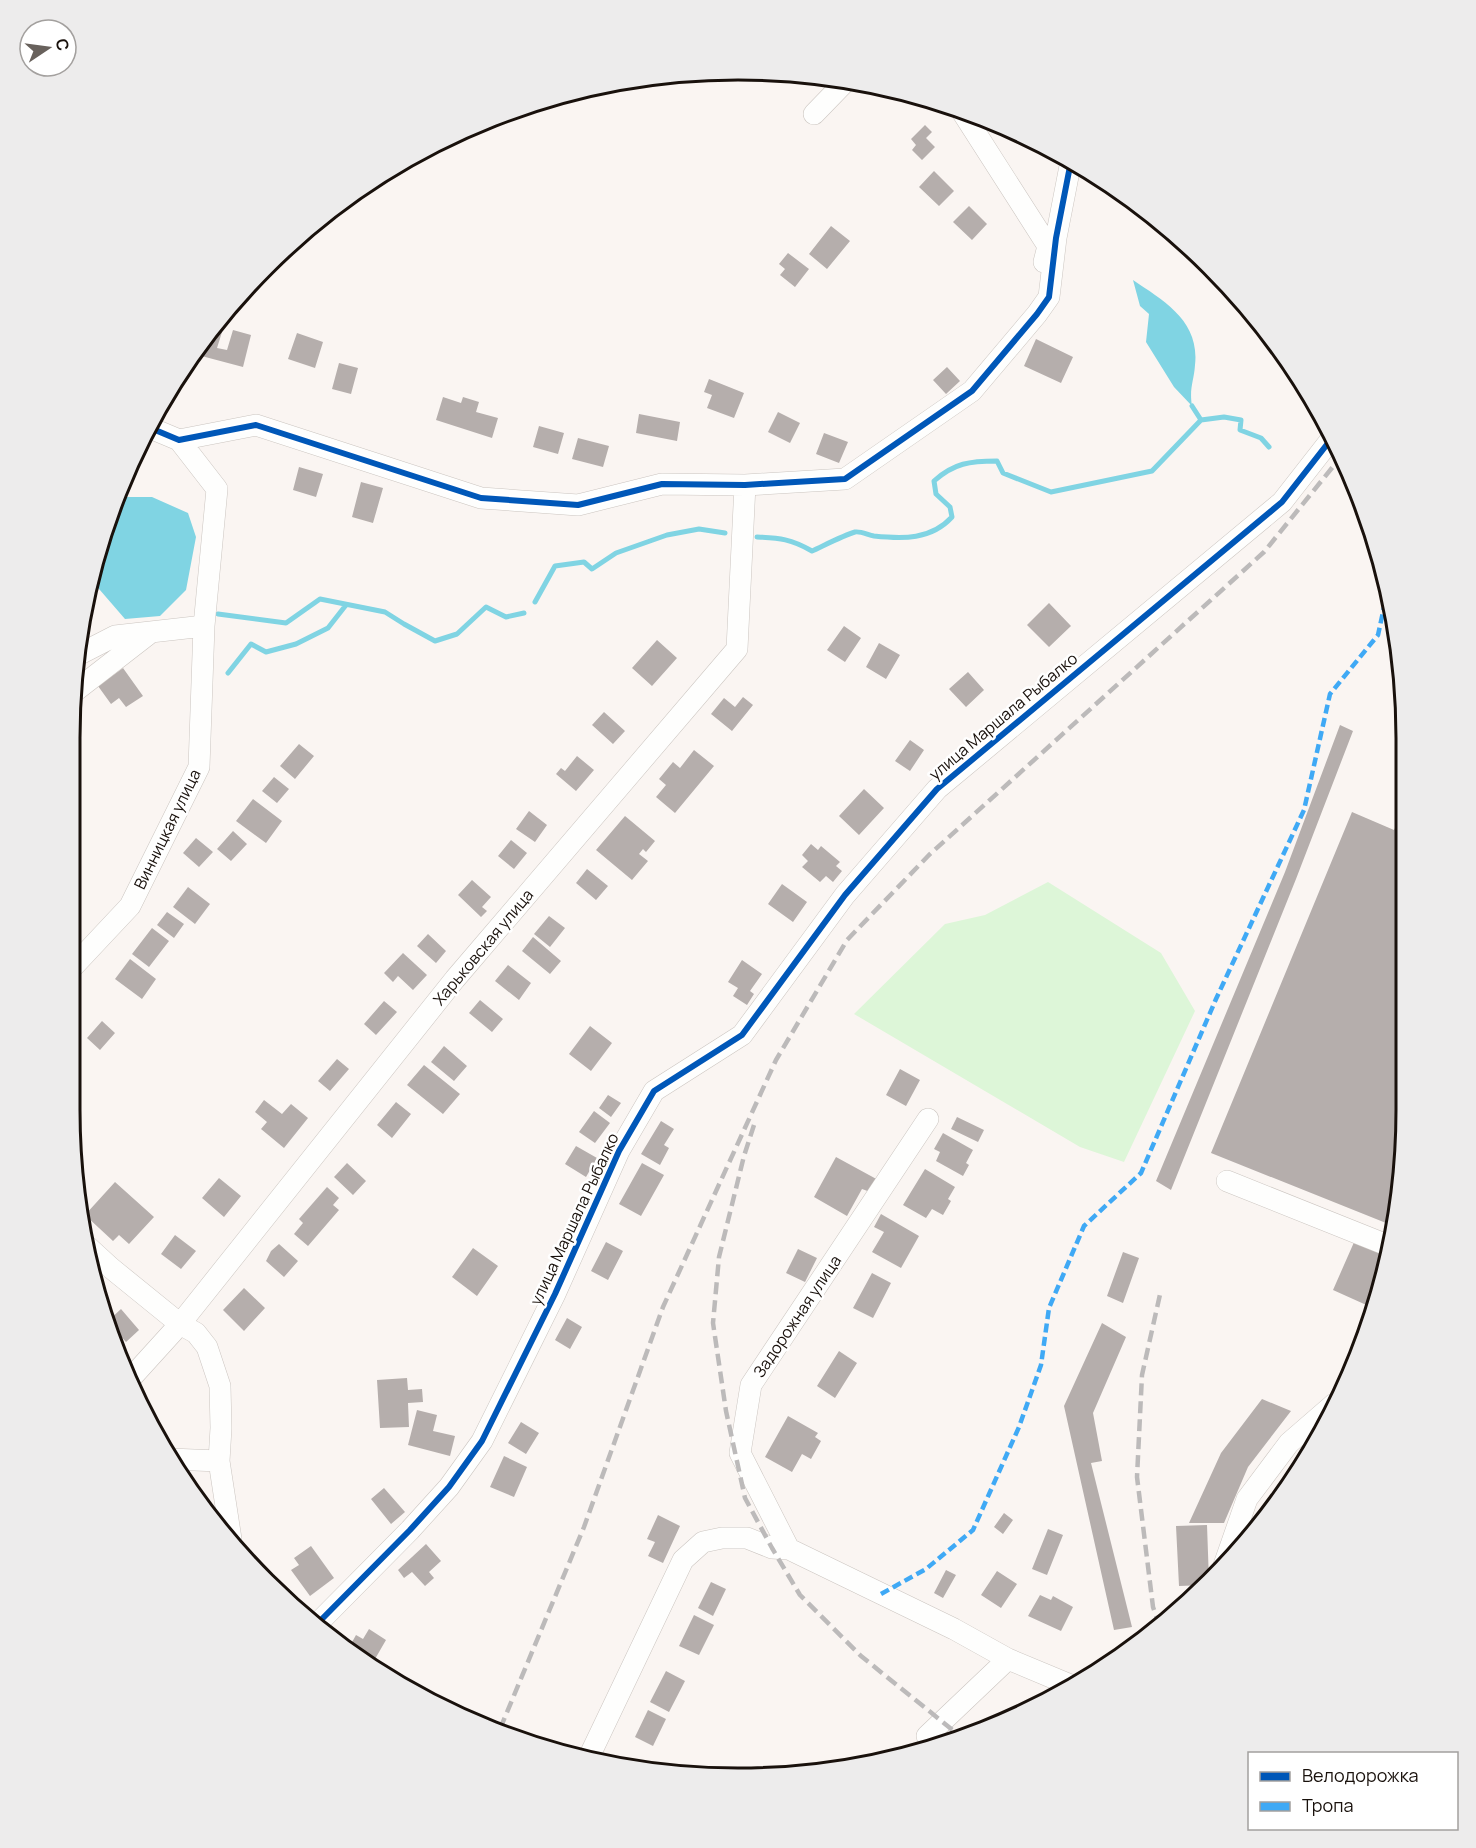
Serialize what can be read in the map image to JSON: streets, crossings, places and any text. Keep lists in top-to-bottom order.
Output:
{
  "streets": {
    "street": [
      "улица Маршала Рыбалко",
      "Винницкая улица",
      "Харьковская улица",
      "Задорожная улица"
    ]
  },
  "legend": ["Велодорожка", "Тропа"],
  "north": "right"
}
